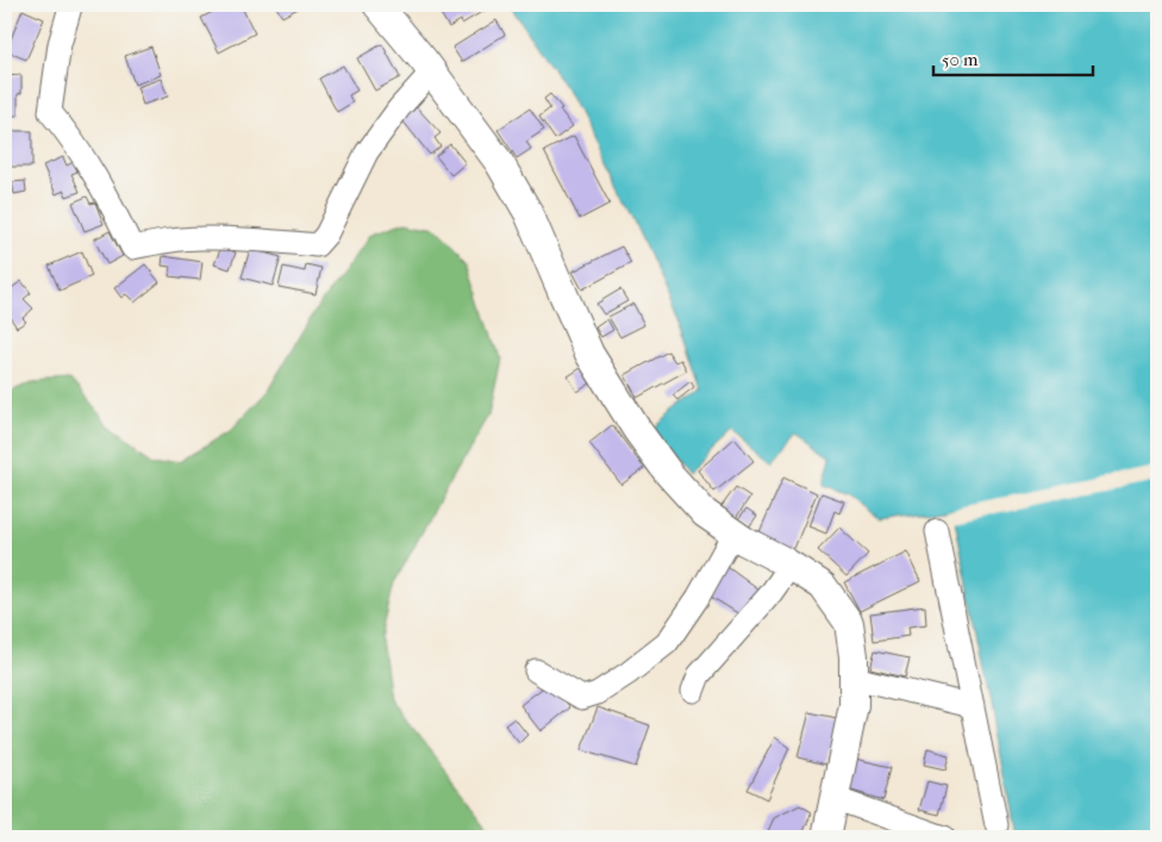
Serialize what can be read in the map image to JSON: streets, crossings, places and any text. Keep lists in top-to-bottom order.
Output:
{
  "scale_bar": "50 m"
}
